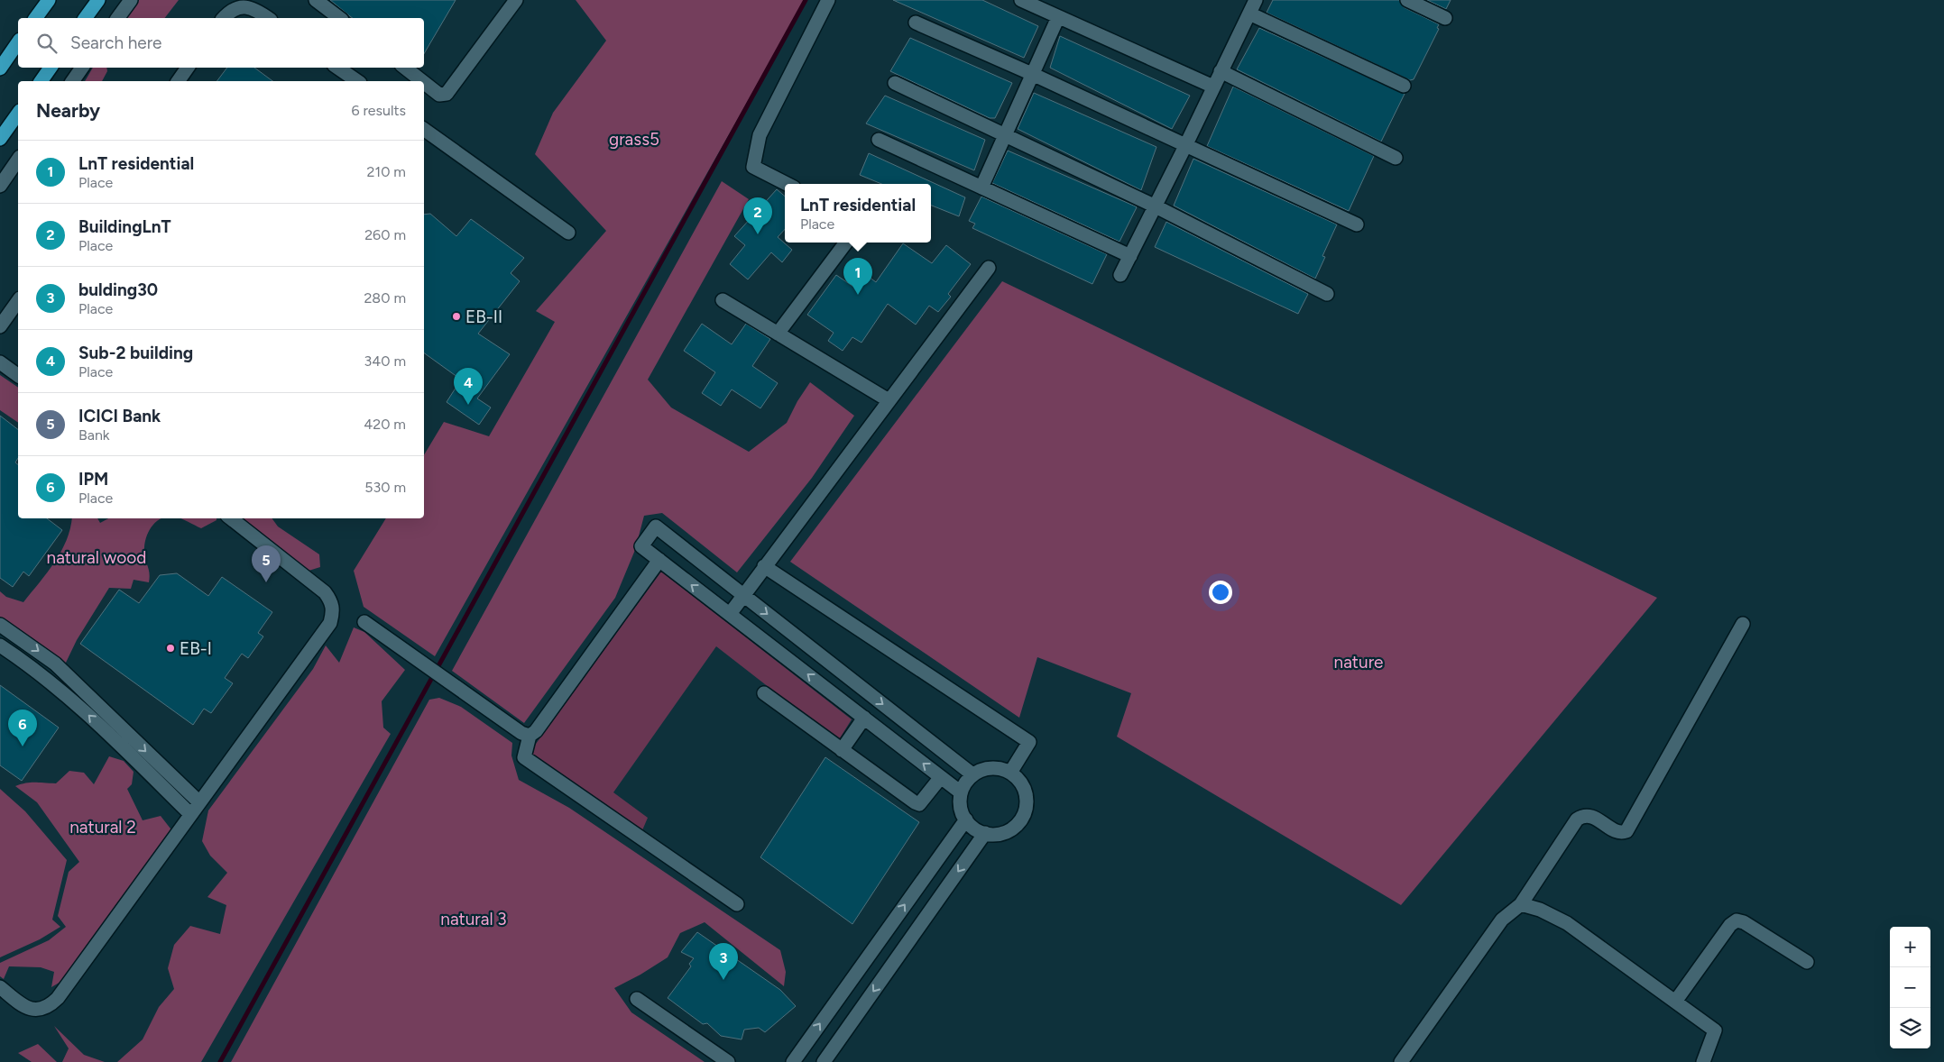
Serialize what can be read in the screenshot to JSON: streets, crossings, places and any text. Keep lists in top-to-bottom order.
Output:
{
  "parks": [
    "grass5",
    "natural wood",
    "nature",
    "natural 2",
    "natural 3"
  ],
  "places": ["EB-II", "EB-I"],
  "page": {
    "search": "Search here",
    "heading": ["Nearby", "6 results"],
    "list": [
      {
        "mark": "1",
        "name": "LnT residential",
        "note": "Place",
        "value": "210 m"
      },
      {
        "mark": "2",
        "name": "BuildingLnT",
        "note": "Place",
        "value": "260 m"
      },
      {
        "mark": "3",
        "name": "bulding30",
        "note": "Place",
        "value": "280 m"
      },
      {
        "mark": "4",
        "name": "Sub-2 building",
        "note": "Place",
        "value": "340 m"
      },
      {
        "mark": "5",
        "name": "ICICI Bank",
        "note": "Bank",
        "value": "420 m"
      },
      {
        "mark": "6",
        "name": "IPM",
        "note": "Place",
        "value": "530 m"
      }
    ],
    "popup": ["LnT residential", "Place"],
    "pins": [
      "2",
      "1",
      "4",
      "5",
      "6",
      "3"
    ],
    "map_buttons": ["+", "−"]
  }
}
